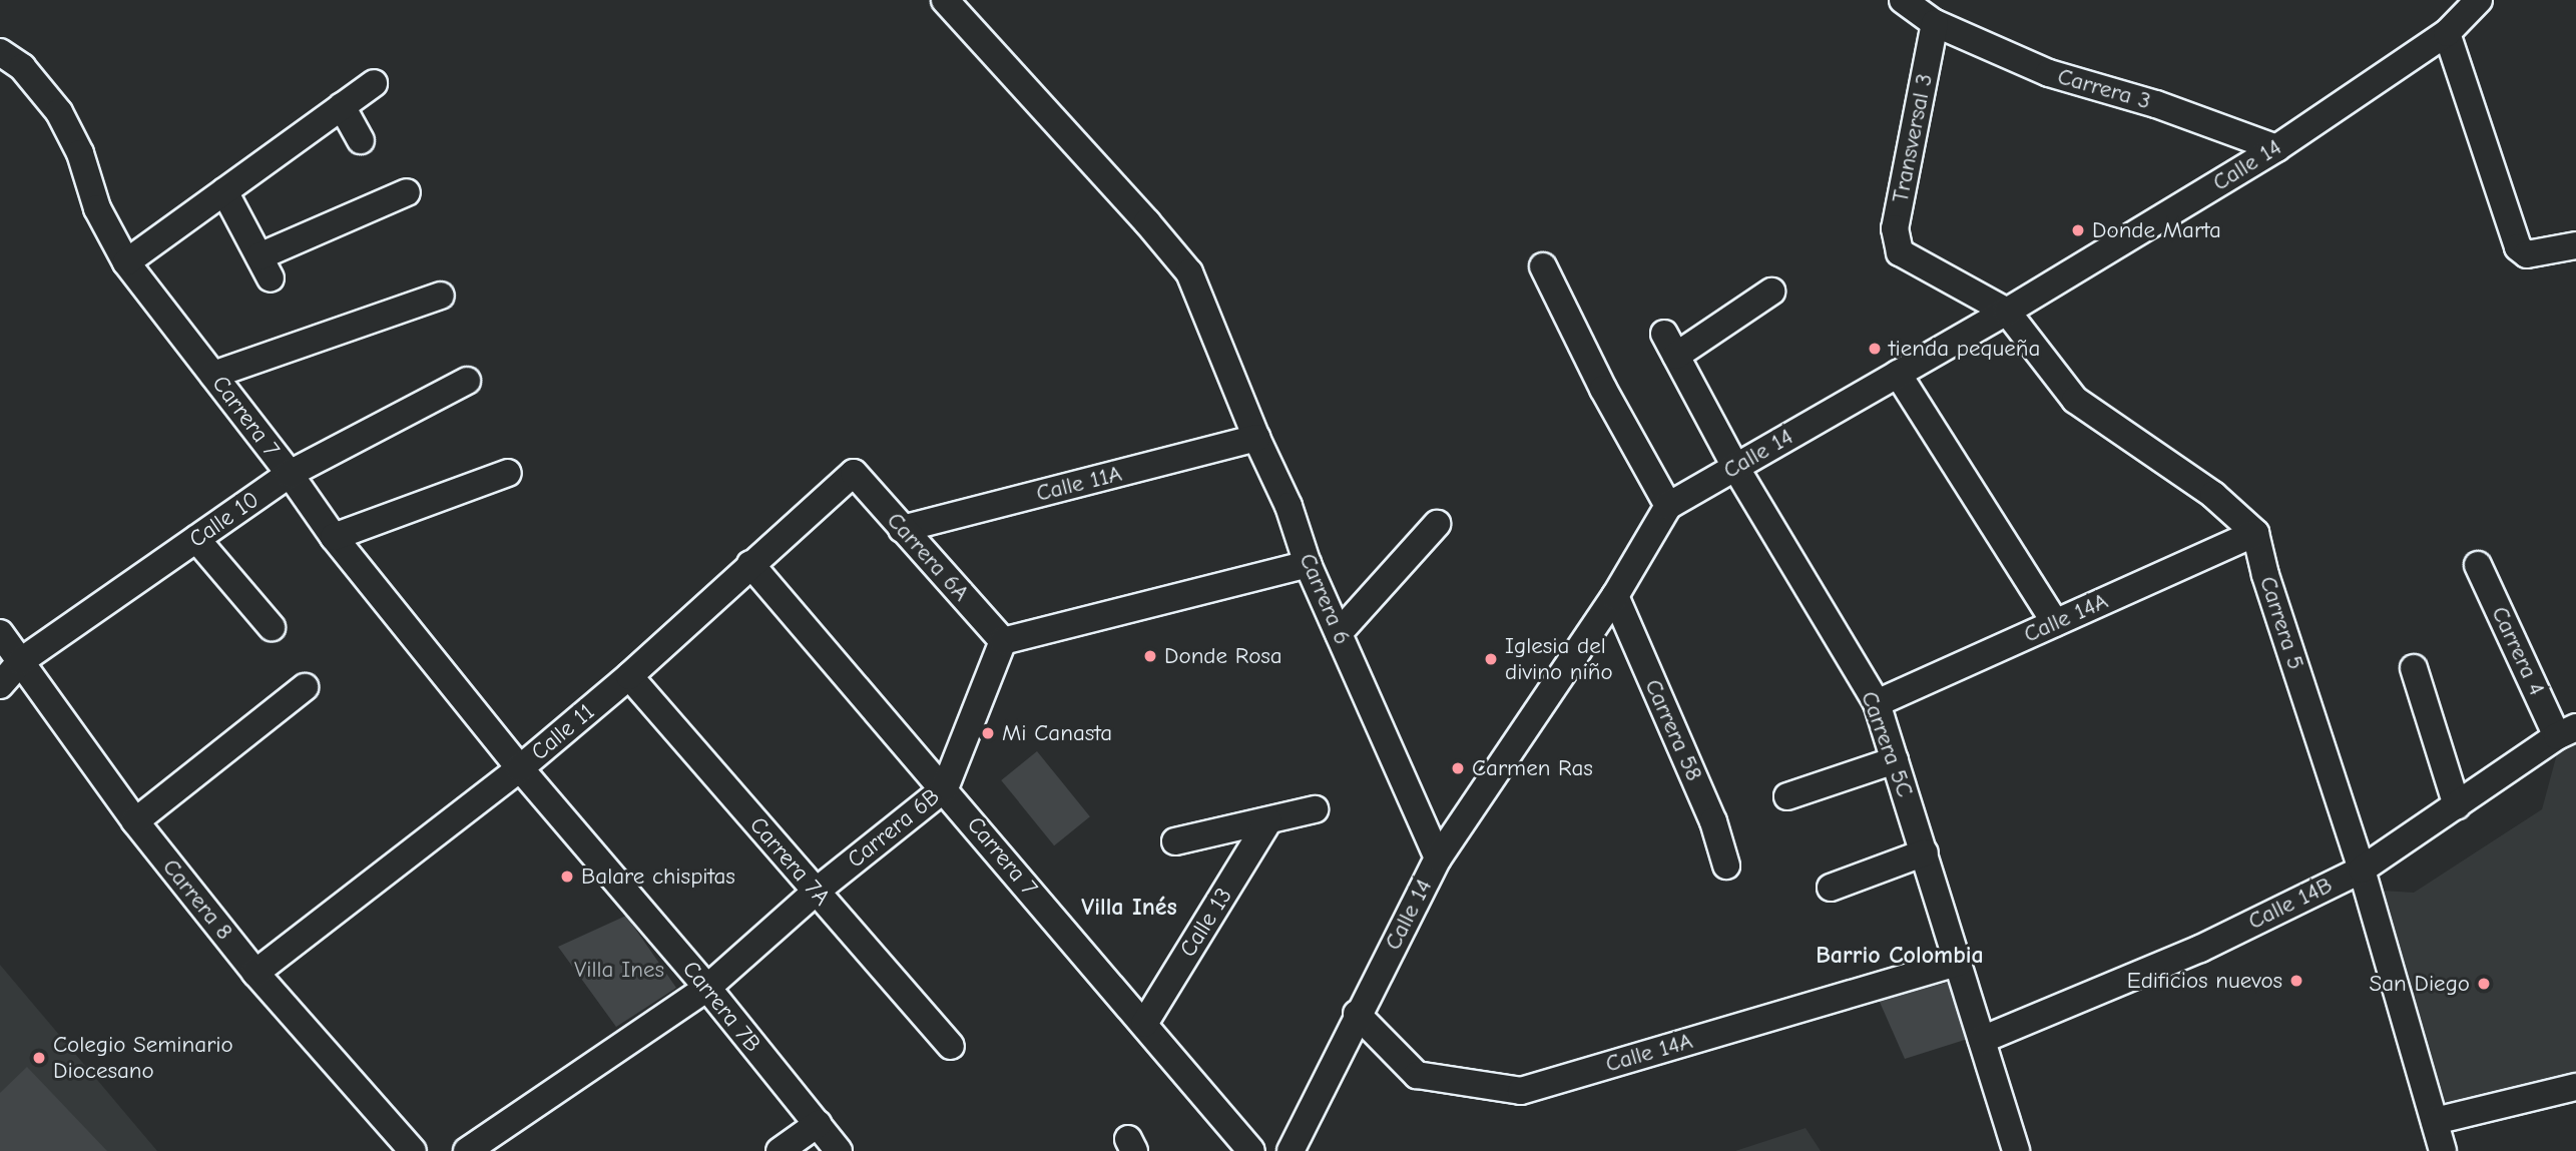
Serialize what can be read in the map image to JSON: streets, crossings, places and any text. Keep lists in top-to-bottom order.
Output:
{
  "streets": {
    "street": [
      "Carrera 3",
      "Transversal 3",
      "Calle 14",
      "Carrera 7",
      "Calle 11A",
      "Calle 10",
      "Carrera 6A",
      "Carrera 6",
      "Calle 14A",
      "Carrera 5",
      "Carrera 4",
      "Carrera 58",
      "Calle 11",
      "Carrera 5C",
      "Carrera 6B",
      "Carrera 7A",
      "Carrera 8",
      "Calle 14B",
      "Calle 13",
      "Carrera 7B"
    ]
  },
  "crossings": [
    ["Carrera 3", "Transversal 3"],
    ["Carrera 3", "Calle 14"],
    ["Transversal 3", "Calle 14"],
    ["Calle 14", "Carrera 6"],
    ["Calle 14", "Calle 14A"],
    ["Calle 14", "Carrera 58"],
    ["Calle 14", "Carrera 5C"],
    ["Carrera 7", "Calle 10"],
    ["Carrera 7", "Calle 11"],
    ["Carrera 7", "Carrera 6B"],
    ["Carrera 7", "Calle 13"],
    ["Carrera 7", "Carrera 7B"],
    ["Calle 11A", "Carrera 6A"],
    ["Calle 11A", "Carrera 6"],
    ["Calle 10", "Carrera 8"],
    ["Carrera 6A", "Calle 11"],
    ["Carrera 6A", "Carrera 6B"],
    ["Calle 14A", "Carrera 5"],
    ["Calle 14A", "Carrera 5C"],
    ["Carrera 5", "Calle 14B"],
    ["Carrera 4", "Calle 14B"],
    ["Calle 11", "Carrera 7A"],
    ["Calle 11", "Carrera 8"],
    ["Calle 11", "Carrera 7B"],
    ["Carrera 5C", "Calle 14B"],
    ["Carrera 6B", "Carrera 7A"],
    ["Carrera 6B", "Carrera 7B"]
  ],
  "districts": ["Villa Inés", "Barrio Colombia"],
  "parks": ["Villa Ines"],
  "places": [
    "Donde Marta",
    "tienda pequeña",
    "Donde Rosa",
    "Iglesia del divino niño",
    "Mi Canasta",
    "Carmen Ras",
    "Balare chispitas",
    "Edificios nuevos",
    "San Diego",
    "Colegio Seminario Diocesano"
  ]
}
